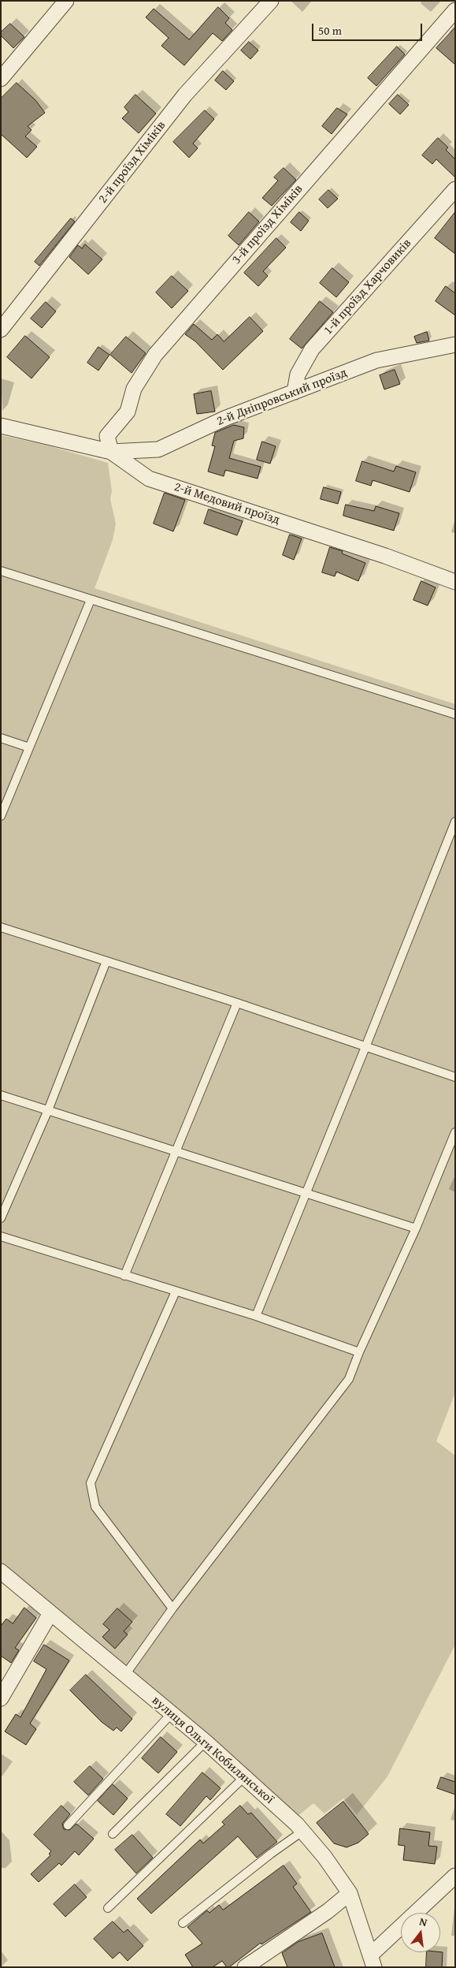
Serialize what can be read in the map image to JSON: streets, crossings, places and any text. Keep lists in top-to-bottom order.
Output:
{
  "streets": {
    "street": [
      "2-й проїзд Хіміків",
      "3-й проїзд Хіміків",
      "1-й проїзд Харчовиків",
      "2-й Дніпровський проїзд",
      "2-й Медовий проїзд",
      "вулиця Ольги Кобилянської"
    ]
  },
  "crossings": [
    ["3-й проїзд Хіміків", "2-й Дніпровський проїзд"],
    ["3-й проїзд Хіміків", "2-й Медовий проїзд"],
    ["1-й проїзд Харчовиків", "2-й Дніпровський проїзд"],
    ["2-й Дніпровський проїзд", "2-й Медовий проїзд"]
  ],
  "scale_bar": "50 m",
  "north": "top"
}
